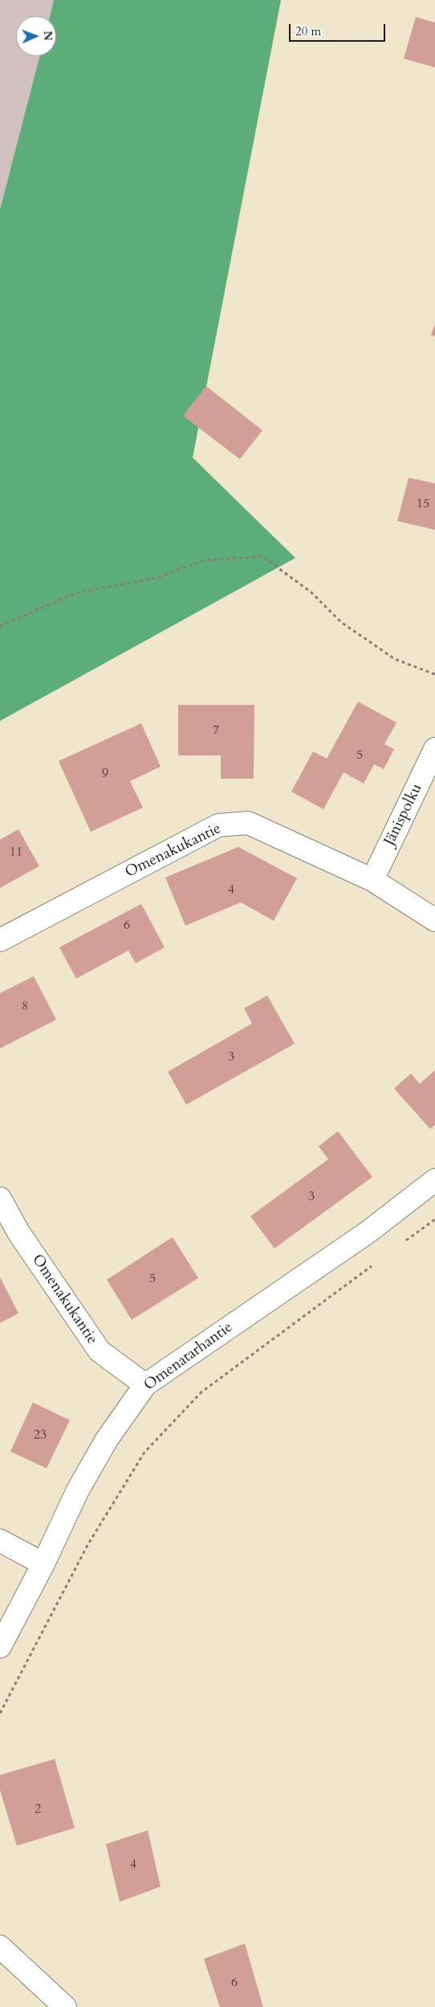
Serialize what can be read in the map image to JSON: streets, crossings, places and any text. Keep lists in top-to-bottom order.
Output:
{
  "streets": {
    "street": ["Jänispolku", "Omenakukantie", "Omenatarhantie"]
  },
  "crossings": [
    ["Jänispolku", "Omenakukantie"],
    ["Omenakukantie", "Omenatarhantie"]
  ],
  "house_numbers": [
    "15",
    "7",
    "5",
    "9",
    "11",
    "4",
    "6",
    "8",
    "3",
    "3",
    "5",
    "23",
    "2",
    "4",
    "6"
  ],
  "scale_bar": "20 m",
  "north": "right"
}
